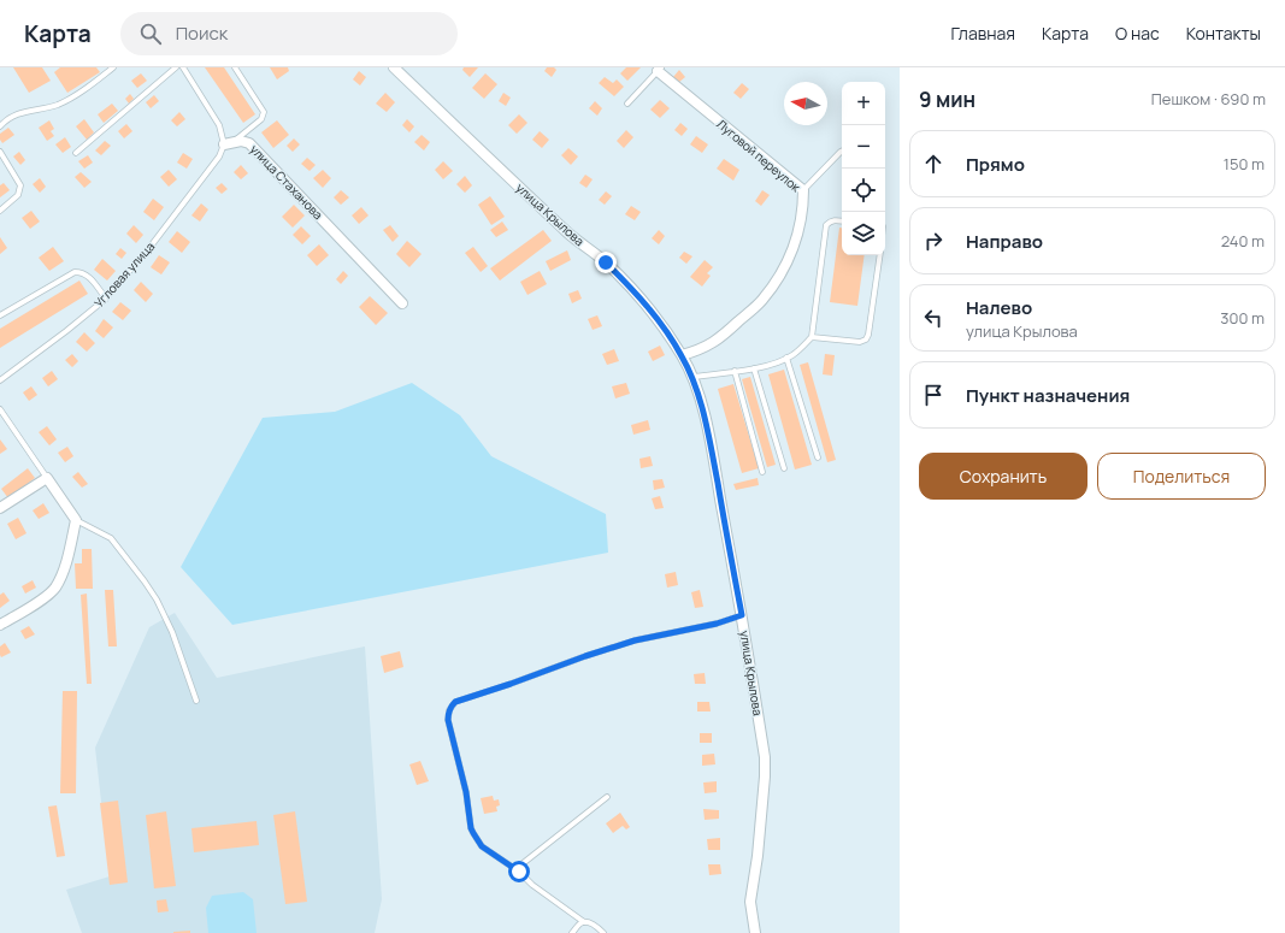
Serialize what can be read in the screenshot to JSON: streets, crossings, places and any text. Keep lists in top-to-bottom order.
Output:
{
  "streets": {
    "street": ["Луговой переулок", "улица Стаханова", "улица Крылова"],
    "lane": ["Угловая улица"]
  },
  "crossings": [
    ["Луговой переулок", "улица Крылова"],
    ["улица Стаханова", "Угловая улица"]
  ],
  "north": "left",
  "page": {
    "header": "Карта",
    "search": "Поиск",
    "nav": [
      "Главная",
      "Карта",
      "О нас",
      "Контакты"
    ],
    "heading": ["9 мин", "Пешком · 690 m"],
    "map_buttons": ["+", "−"],
    "list": [
      ["Прямо", "150 m"],
      ["Направо", "240 m"],
      ["Налево", "улица Крылова", "300 m"],
      "Пункт назначения"
    ],
    "buttons": ["Сохранить", "Поделиться"]
  }
}
